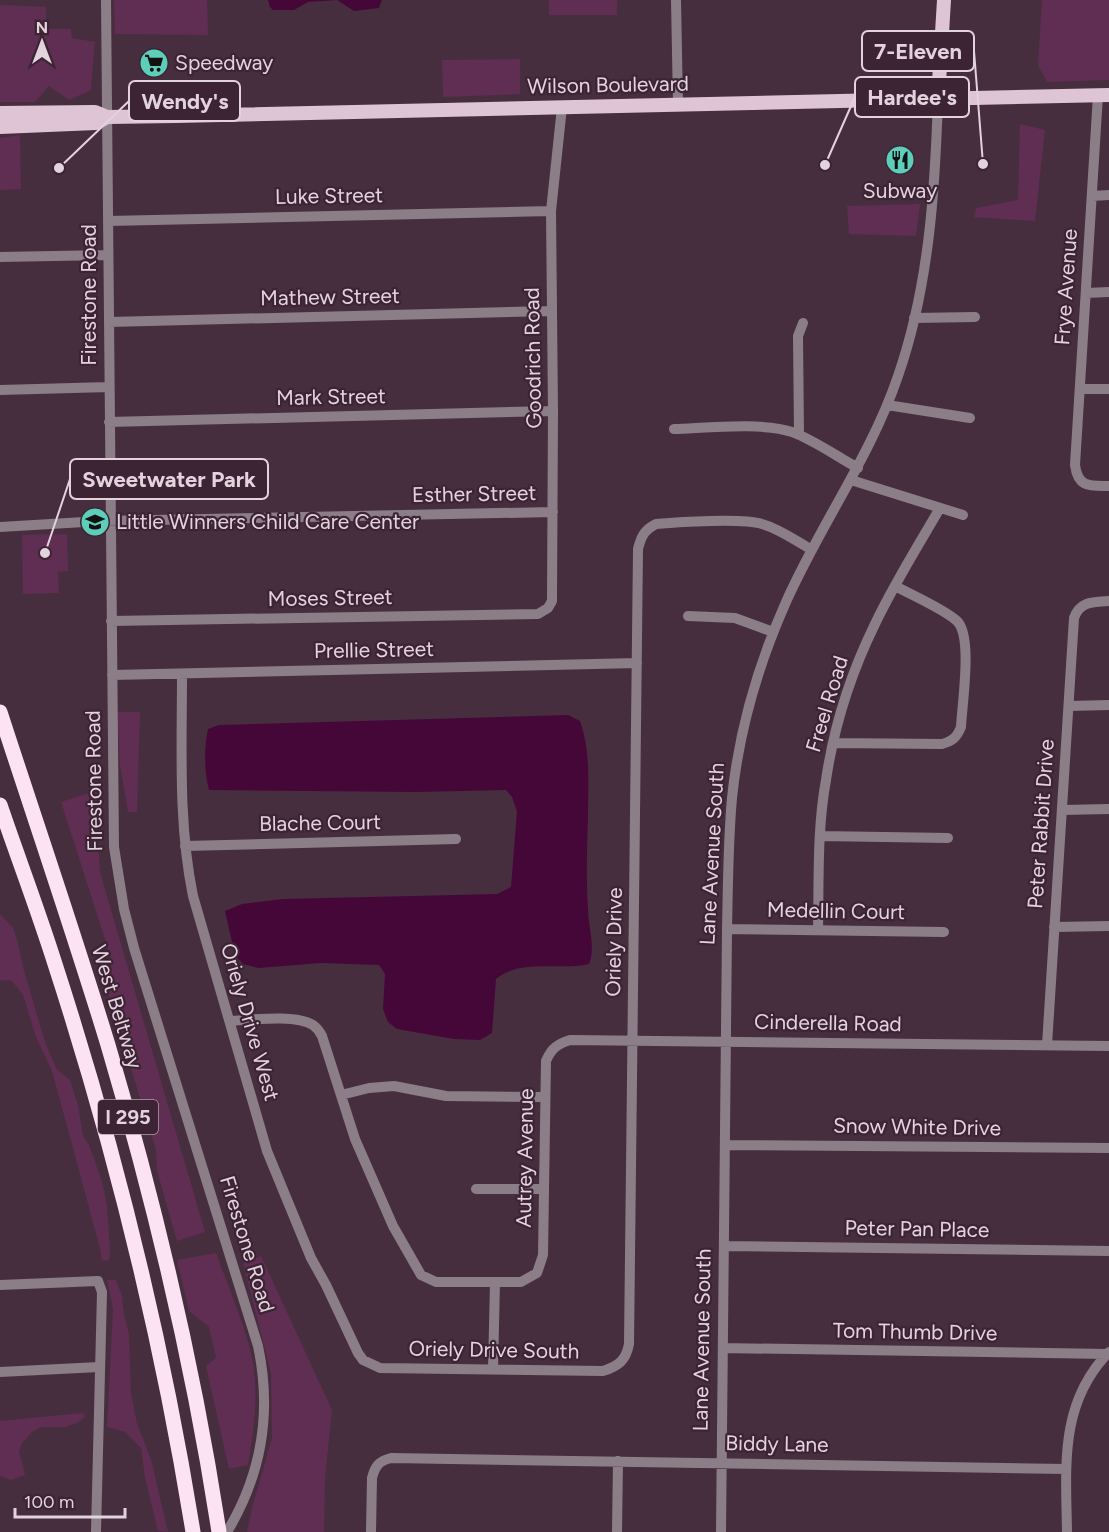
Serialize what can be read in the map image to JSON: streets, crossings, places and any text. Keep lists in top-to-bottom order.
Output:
{
  "streets": {
    "highway": ["West Beltway", "I 295"],
    "main road": ["Wilson Boulevard", "Lane Avenue South"],
    "street": [
      "Luke Street",
      "Frye Avenue",
      "Firestone Road",
      "Mathew Street",
      "Goodrich Road",
      "Mark Street",
      "Esther Street",
      "Moses Street",
      "Prellie Street",
      "Freel Road",
      "Blache Court",
      "Peter Rabbit Drive",
      "Medellin Court",
      "Oriely Drive",
      "Oriely Drive West",
      "Cinderella Road",
      "Snow White Drive",
      "Autrey Avenue",
      "Peter Pan Place",
      "Tom Thumb Drive",
      "Oriely Drive South",
      "Biddy Lane"
    ]
  },
  "crossings": [
    ["Wilson Boulevard", "Frye Avenue"],
    ["Wilson Boulevard", "Firestone Road"],
    ["Wilson Boulevard", "Goodrich Road"],
    ["Wilson Boulevard", "Lane Avenue South"],
    ["Luke Street", "Firestone Road"],
    ["Luke Street", "Goodrich Road"],
    ["Firestone Road", "Mathew Street"],
    ["Firestone Road", "Mark Street"],
    ["Firestone Road", "Esther Street"],
    ["Firestone Road", "Moses Street"],
    ["Firestone Road", "Prellie Street"],
    ["Mathew Street", "Goodrich Road"],
    ["Goodrich Road", "Mark Street"],
    ["Goodrich Road", "Esther Street"],
    ["Goodrich Road", "Moses Street"],
    ["Prellie Street", "Oriely Drive"],
    ["Prellie Street", "Oriely Drive West"],
    ["Freel Road", "Medellin Court"],
    ["Blache Court", "Oriely Drive West"],
    ["Peter Rabbit Drive", "Cinderella Road"],
    ["Lane Avenue South", "Medellin Court"],
    ["Lane Avenue South", "Oriely Drive"],
    ["Lane Avenue South", "Cinderella Road"],
    ["Lane Avenue South", "Snow White Drive"],
    ["Lane Avenue South", "Peter Pan Place"],
    ["Lane Avenue South", "Tom Thumb Drive"],
    ["Lane Avenue South", "Biddy Lane"],
    ["Oriely Drive", "Cinderella Road"],
    ["Oriely Drive", "Oriely Drive South"],
    ["Oriely Drive West", "Oriely Drive South"],
    ["Cinderella Road", "Autrey Avenue"]
  ],
  "places": {
    "supermarket": ["Speedway"],
    "restaurant": ["Subway"],
    "other": [
      "7-Eleven",
      "Hardee's",
      "Wendy's",
      "Sweetwater Park"
    ],
    "school or university": ["Little Winners Child Care Center"]
  },
  "scale_bar": "100 m",
  "north": "top"
}
